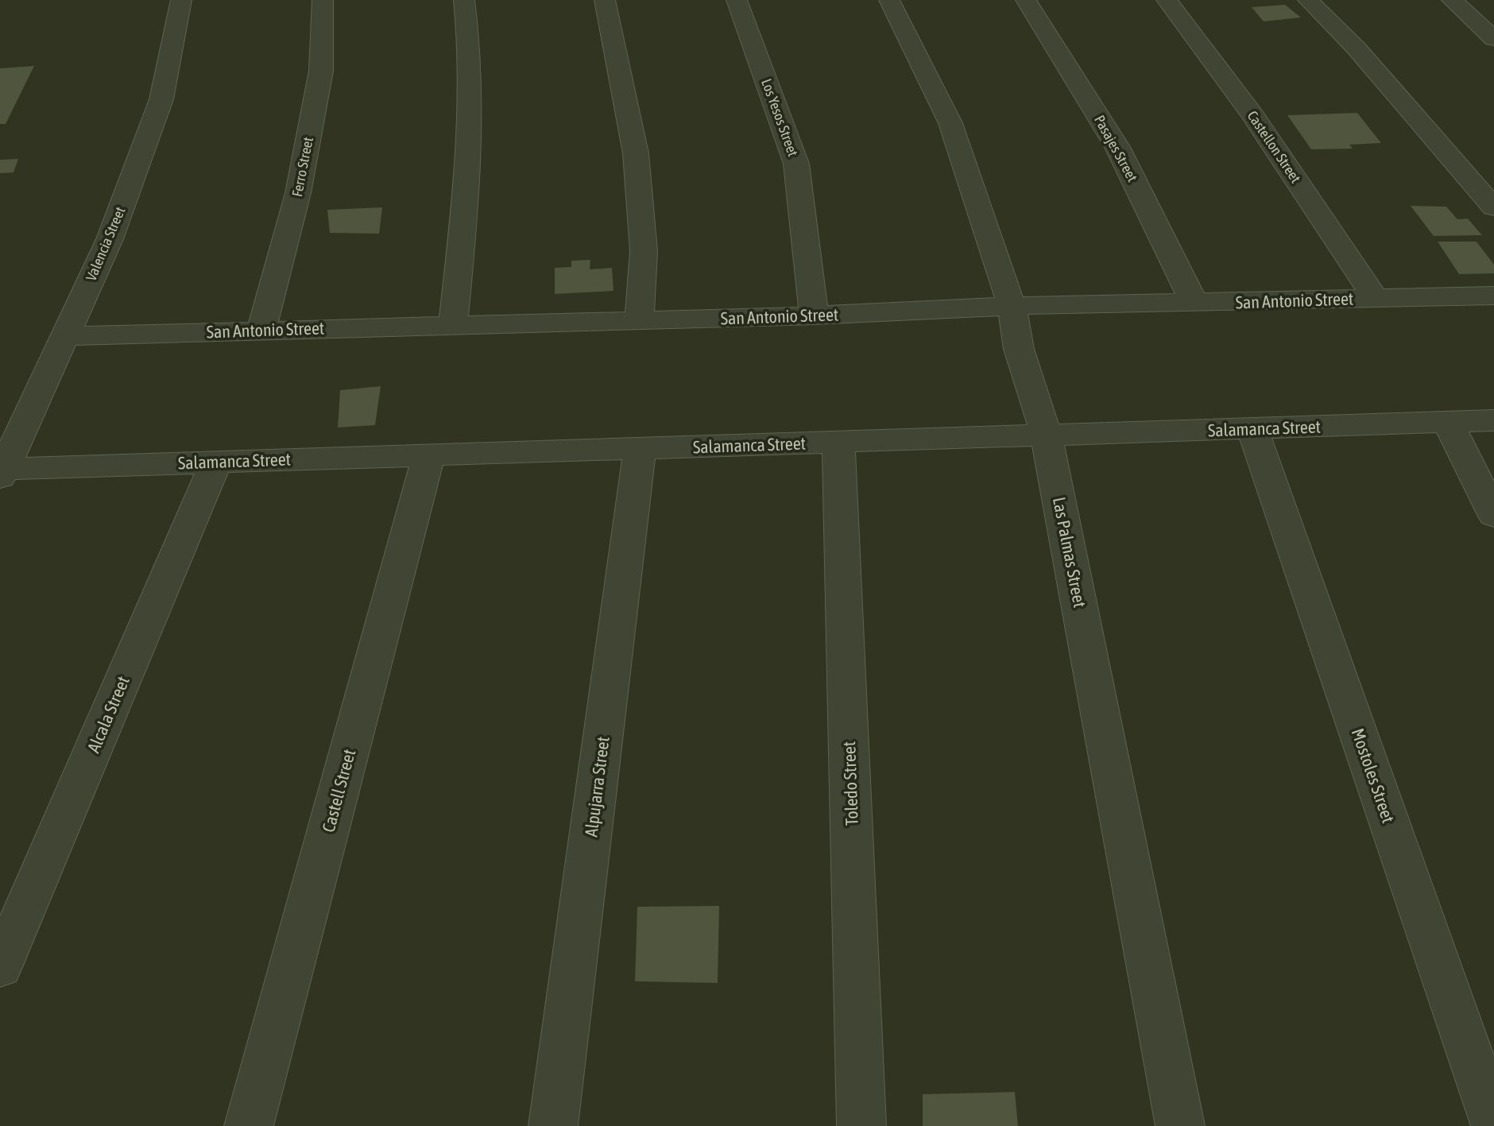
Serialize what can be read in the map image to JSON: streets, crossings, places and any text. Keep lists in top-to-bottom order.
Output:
{
  "streets": {
    "street": [
      "Los Yesos Street",
      "Castellon Street",
      "Pasajes Street",
      "Ferro Street",
      "Valencia Street",
      "San Antonio Street",
      "Salamanca Street",
      "Las Palmas Street",
      "Alcala Street",
      "Mostoles Street",
      "Toledo Street",
      "Alpujarra Street",
      "Castell Street"
    ]
  },
  "crossings": [
    ["Los Yesos Street", "San Antonio Street"],
    ["Castellon Street", "San Antonio Street"],
    ["Pasajes Street", "San Antonio Street"],
    ["Ferro Street", "San Antonio Street"],
    ["Valencia Street", "San Antonio Street"],
    ["Valencia Street", "Salamanca Street"],
    ["San Antonio Street", "Las Palmas Street"],
    ["Salamanca Street", "Las Palmas Street"],
    ["Salamanca Street", "Alcala Street"],
    ["Salamanca Street", "Mostoles Street"],
    ["Salamanca Street", "Toledo Street"],
    ["Salamanca Street", "Alpujarra Street"],
    ["Salamanca Street", "Castell Street"]
  ]
}
